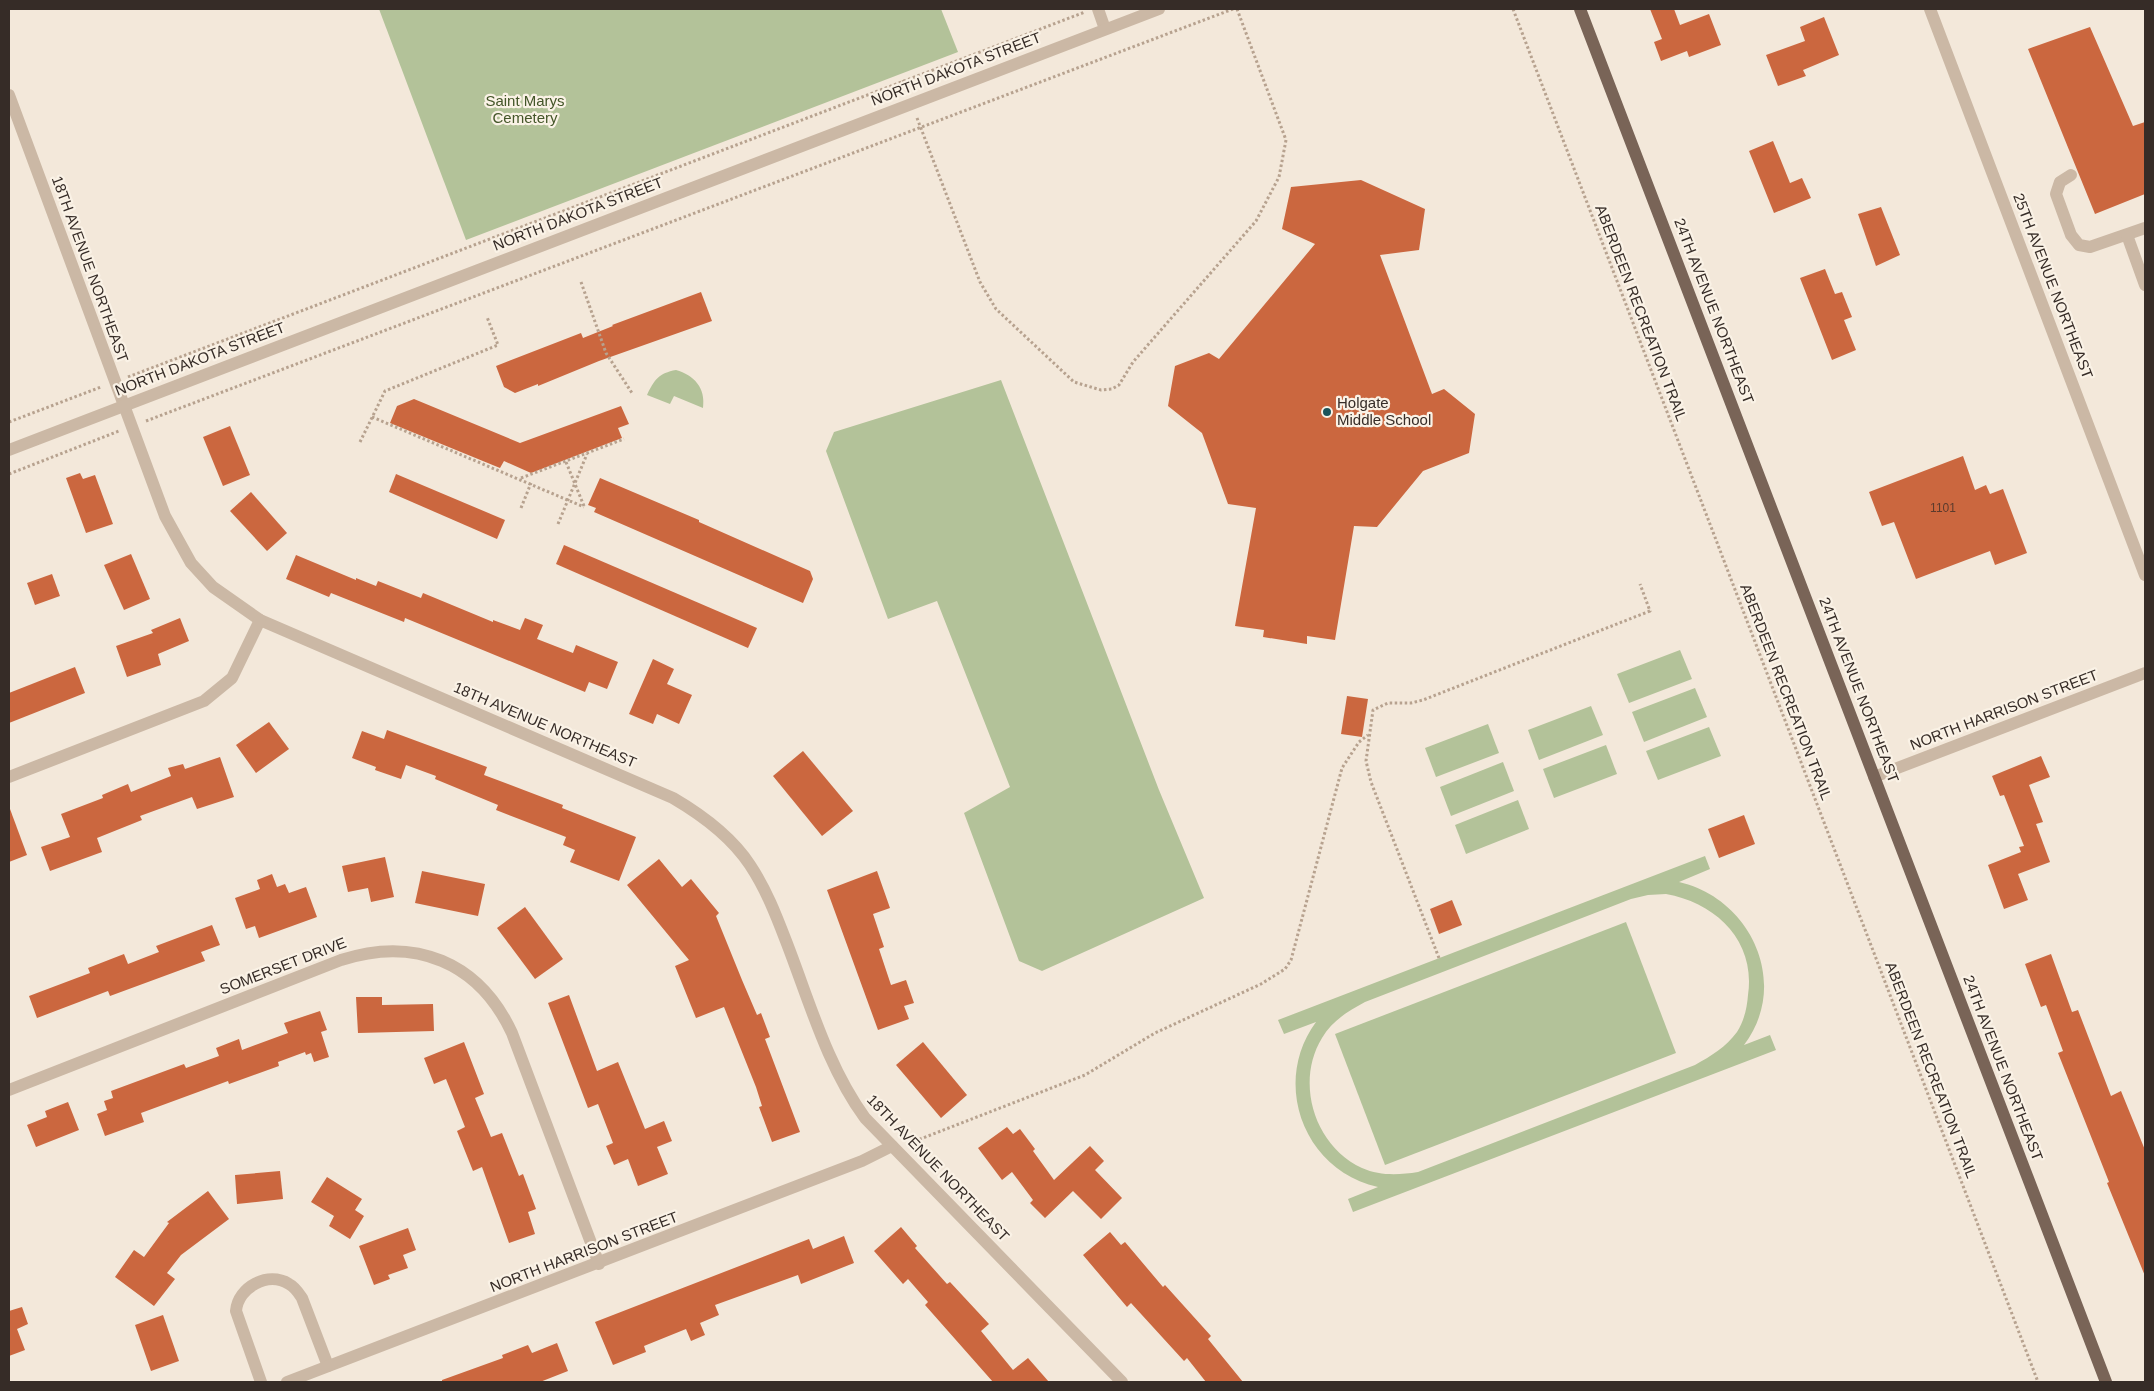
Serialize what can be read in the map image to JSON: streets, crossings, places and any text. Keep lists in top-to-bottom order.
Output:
{
  "streets": {
    "main road": ["24TH AVENUE NORTHEAST"],
    "street": [
      "NORTH DAKOTA STREET",
      "18TH AVENUE NORTHEAST",
      "25TH AVENUE NORTHEAST",
      "NORTH HARRISON STREET",
      "SOMERSET DRIVE"
    ],
    "path": ["ABERDEEN RECREATION TRAIL"]
  },
  "crossings": [
    ["NORTH DAKOTA STREET", "18TH AVENUE NORTHEAST"],
    ["18TH AVENUE NORTHEAST", "NORTH HARRISON STREET"],
    ["24TH AVENUE NORTHEAST", "NORTH HARRISON STREET"],
    ["NORTH HARRISON STREET", "SOMERSET DRIVE"]
  ],
  "parks": ["Saint Marys Cemetery"],
  "places": ["Holgate Middle School"],
  "house_numbers": ["1101"]
}
